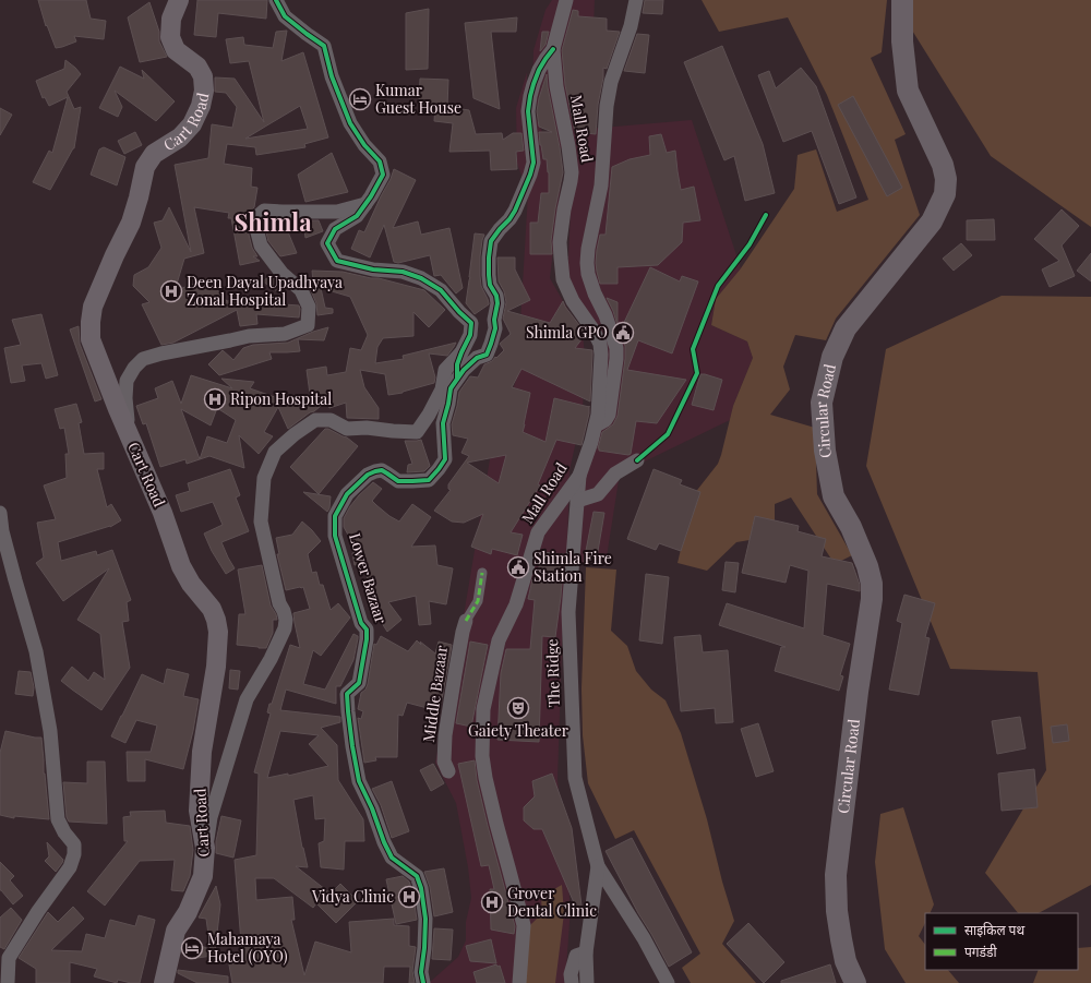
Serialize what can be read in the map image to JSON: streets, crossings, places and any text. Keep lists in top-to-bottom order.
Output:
{
  "streets": {
    "main road": ["Cart Road", "Circular Road"],
    "street": [
      "Mall Road",
      "Lower Bazaar",
      "The Ridge",
      "Middle Bazaar"
    ]
  },
  "crossings": [
    ["Mall Road", "Lower Bazaar"],
    ["Mall Road", "The Ridge"]
  ],
  "districts": ["Shimla"],
  "places": {
    "hotel": ["Kumar Guest House", "Mahamaya Hotel (OYO)"],
    "hospital": [
      "Deen Dayal Upadhyaya Zonal Hospital",
      "Ripon Hospital",
      "Vidya Clinic",
      "Grover Dental Clinic"
    ],
    "public building": ["Shimla GPO", "Shimla Fire Station"],
    "theatre": ["Gaiety Theater"]
  },
  "legend": ["साइकिल पथ", "पगडंडी"]
}
